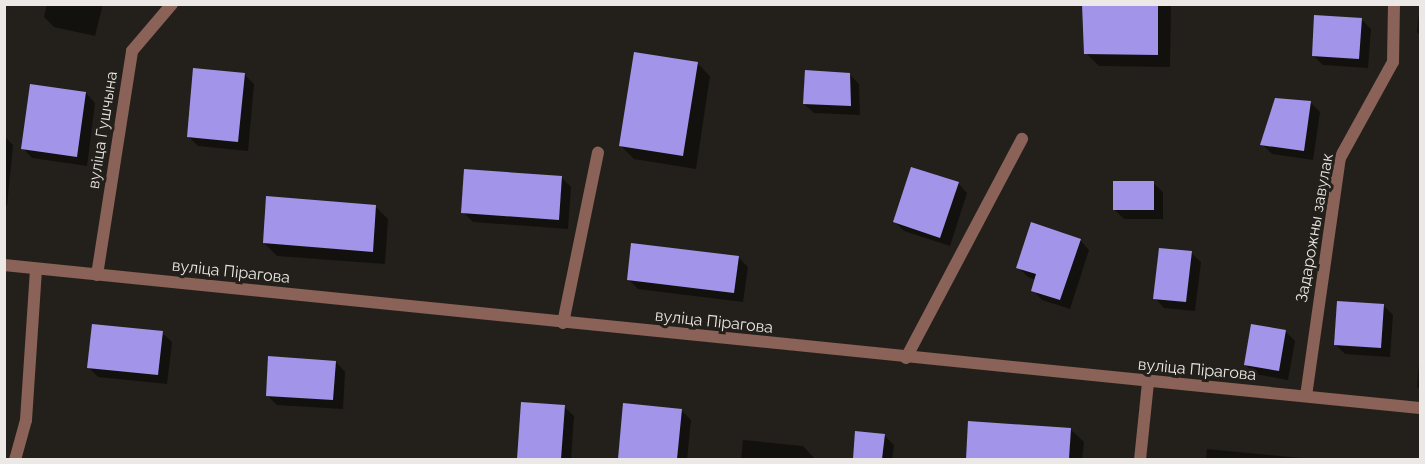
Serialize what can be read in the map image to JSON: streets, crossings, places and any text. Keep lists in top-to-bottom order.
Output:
{
  "streets": {
    "street": ["вуліца Гушчына", "Задарожны завулак", "вуліца Пірагова"]
  },
  "crossings": [
    ["вуліца Гушчына", "вуліца Пірагова"],
    ["Задарожны завулак", "вуліца Пірагова"]
  ]
}
